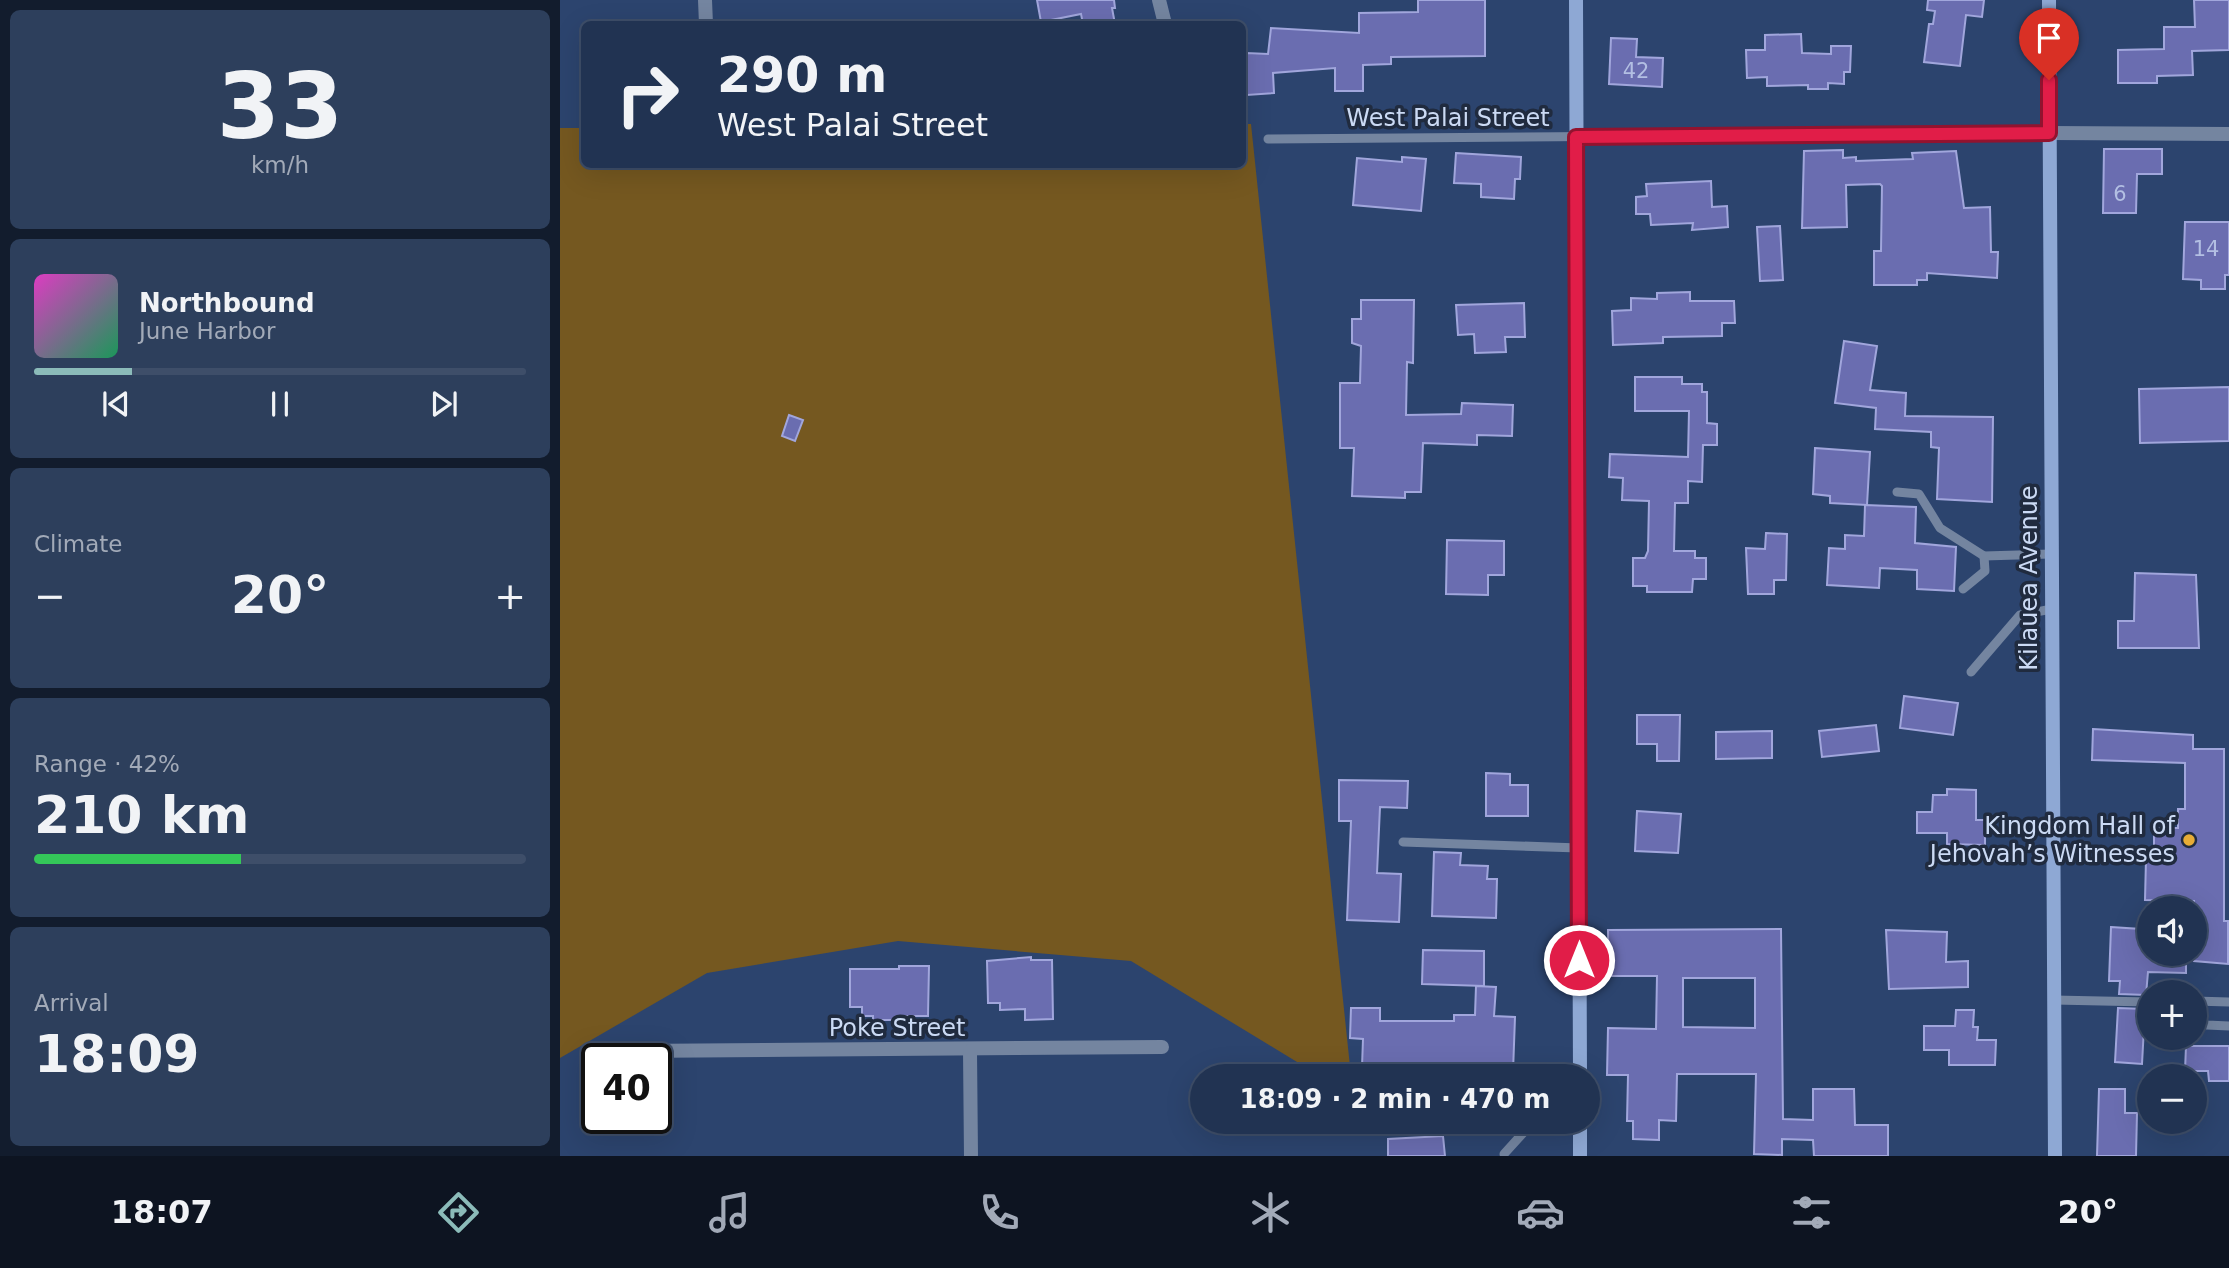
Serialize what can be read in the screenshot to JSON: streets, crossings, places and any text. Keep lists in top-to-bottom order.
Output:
{
  "streets": {
    "street": ["Kilauea Avenue", "Poke Street"],
    "lane": ["West Palai Street"]
  },
  "crossings": [
    ["West Palai Street", "Kilauea Avenue"]
  ],
  "places": ["Kingdom Hall of Jehovah’s Witnesses"],
  "house_numbers": ["42", "6", "14"],
  "page": {
    "tile": [
      ["33", "km/h"],
      "Climate",
      ["Range · 42%", "210 km"],
      ["Arrival", "18:09"]
    ],
    "turn": ["290 m", "West Palai Street"],
    "song": ["Northbound", "June Harbor"],
    "heat": ["−", "20°", "+"],
    "map_buttons": ["+", "−"],
    "limit": "40",
    "trip": "18:09 · 2 min · 470 m",
    "tabs": ["18:07", "20°"]
  }
}
